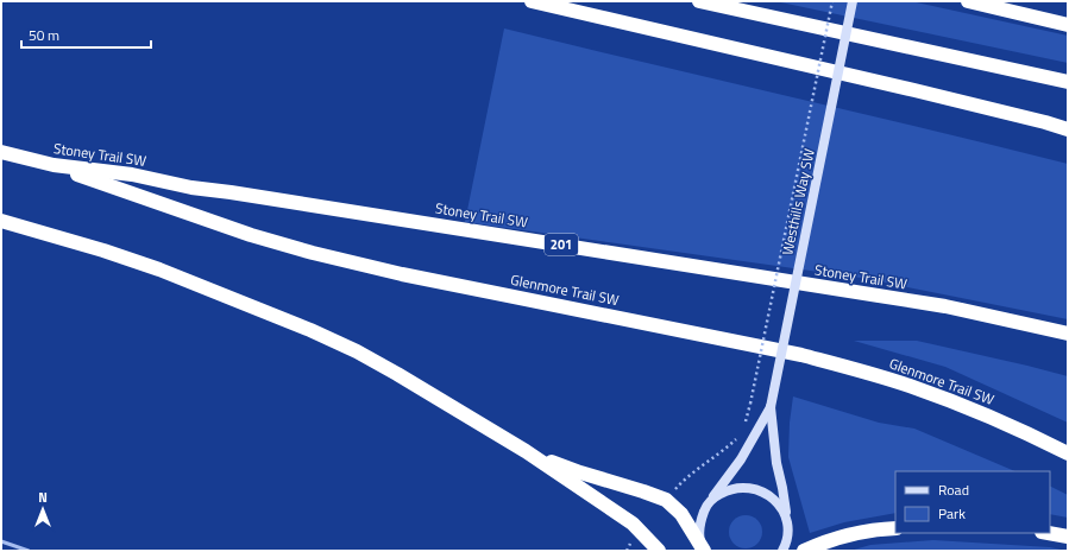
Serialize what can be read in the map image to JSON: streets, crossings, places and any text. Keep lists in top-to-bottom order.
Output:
{
  "streets": {
    "highway": ["Stoney Trail SW", "201", "Glenmore Trail SW"],
    "main road": ["Westhills Way SW"]
  },
  "crossings": [
    ["Stoney Trail SW", "Glenmore Trail SW"]
  ],
  "legend": ["Road", "Park"],
  "scale_bar": "50 m",
  "north": "top"
}
